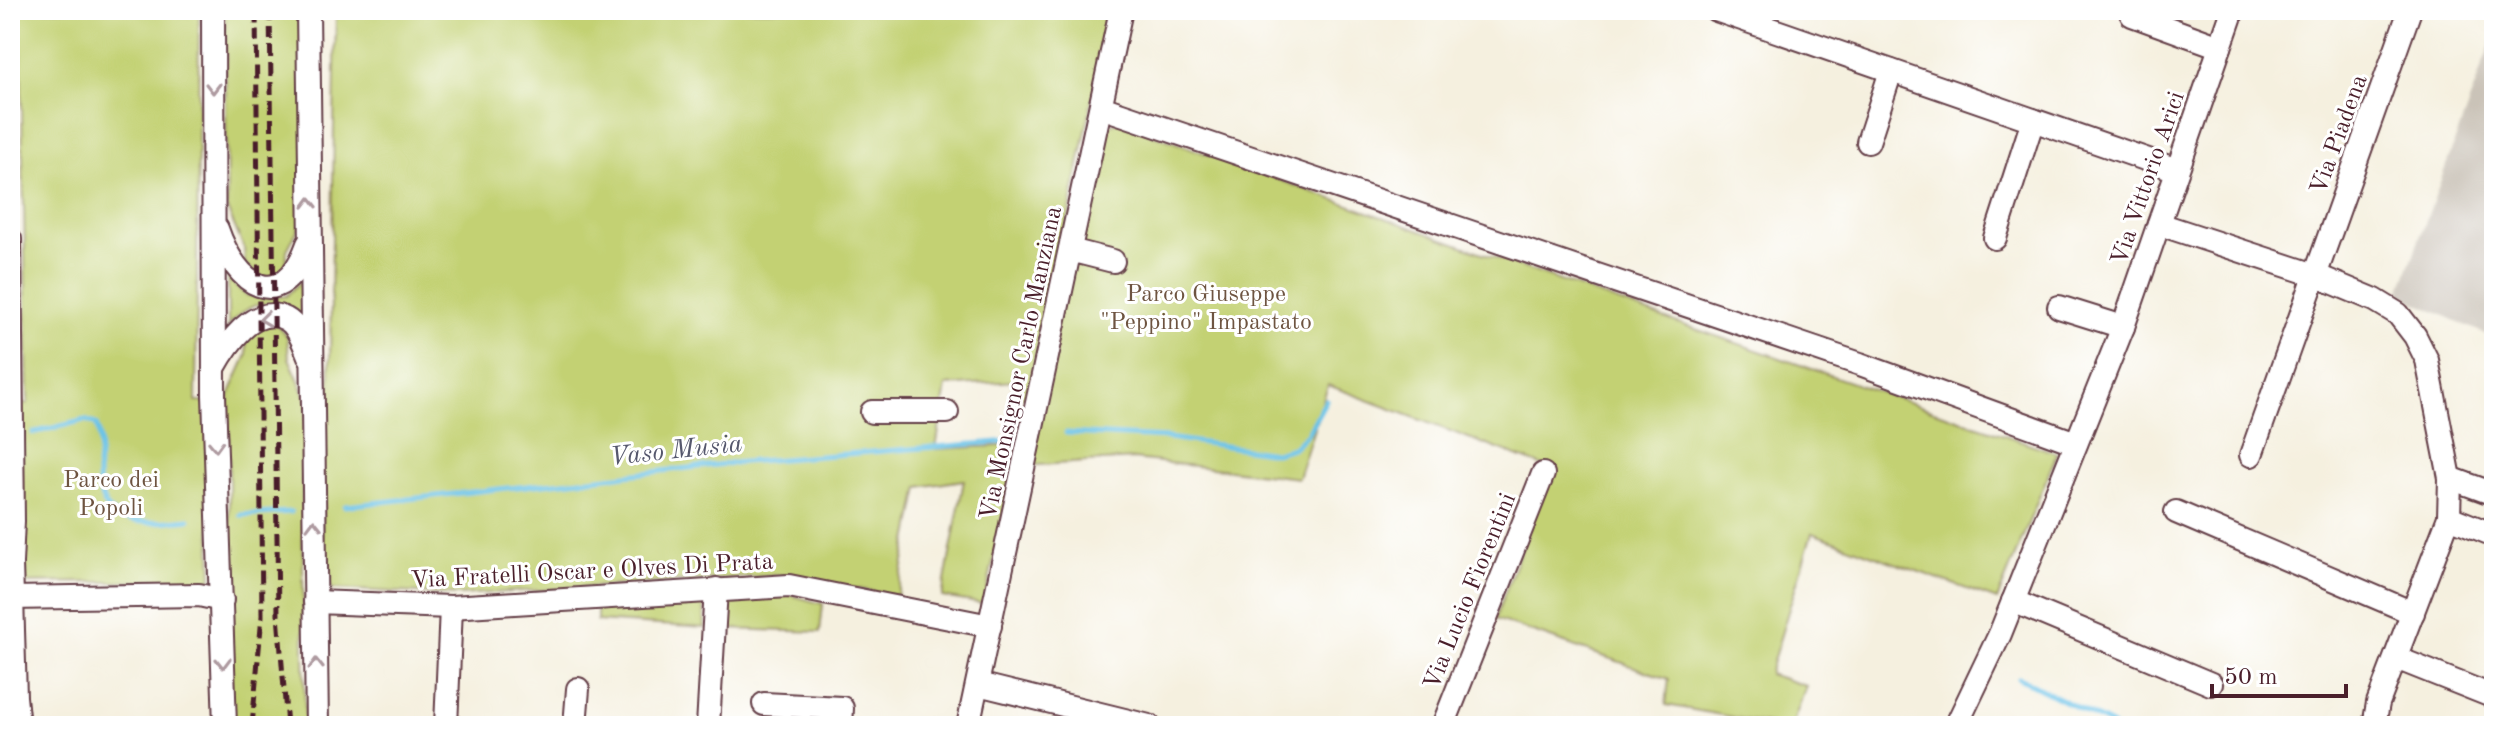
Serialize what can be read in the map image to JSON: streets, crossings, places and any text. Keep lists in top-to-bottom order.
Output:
{
  "streets": {
    "street": [
      "Via Piadena",
      "Via Vittorio Arici",
      "Via Monsignor Carlo Manziana",
      "Via Fratelli Oscar e Olves Di Prata",
      "Via Lucio Fiorentini"
    ]
  },
  "crossings": [
    ["Via Monsignor Carlo Manziana", "Via Fratelli Oscar e Olves Di Prata"]
  ],
  "water": ["Vaso Musia"],
  "parks": ["Parco Giuseppe \"Peppino\" Impastato", "Parco dei Popoli"],
  "scale_bar": "50 m"
}
